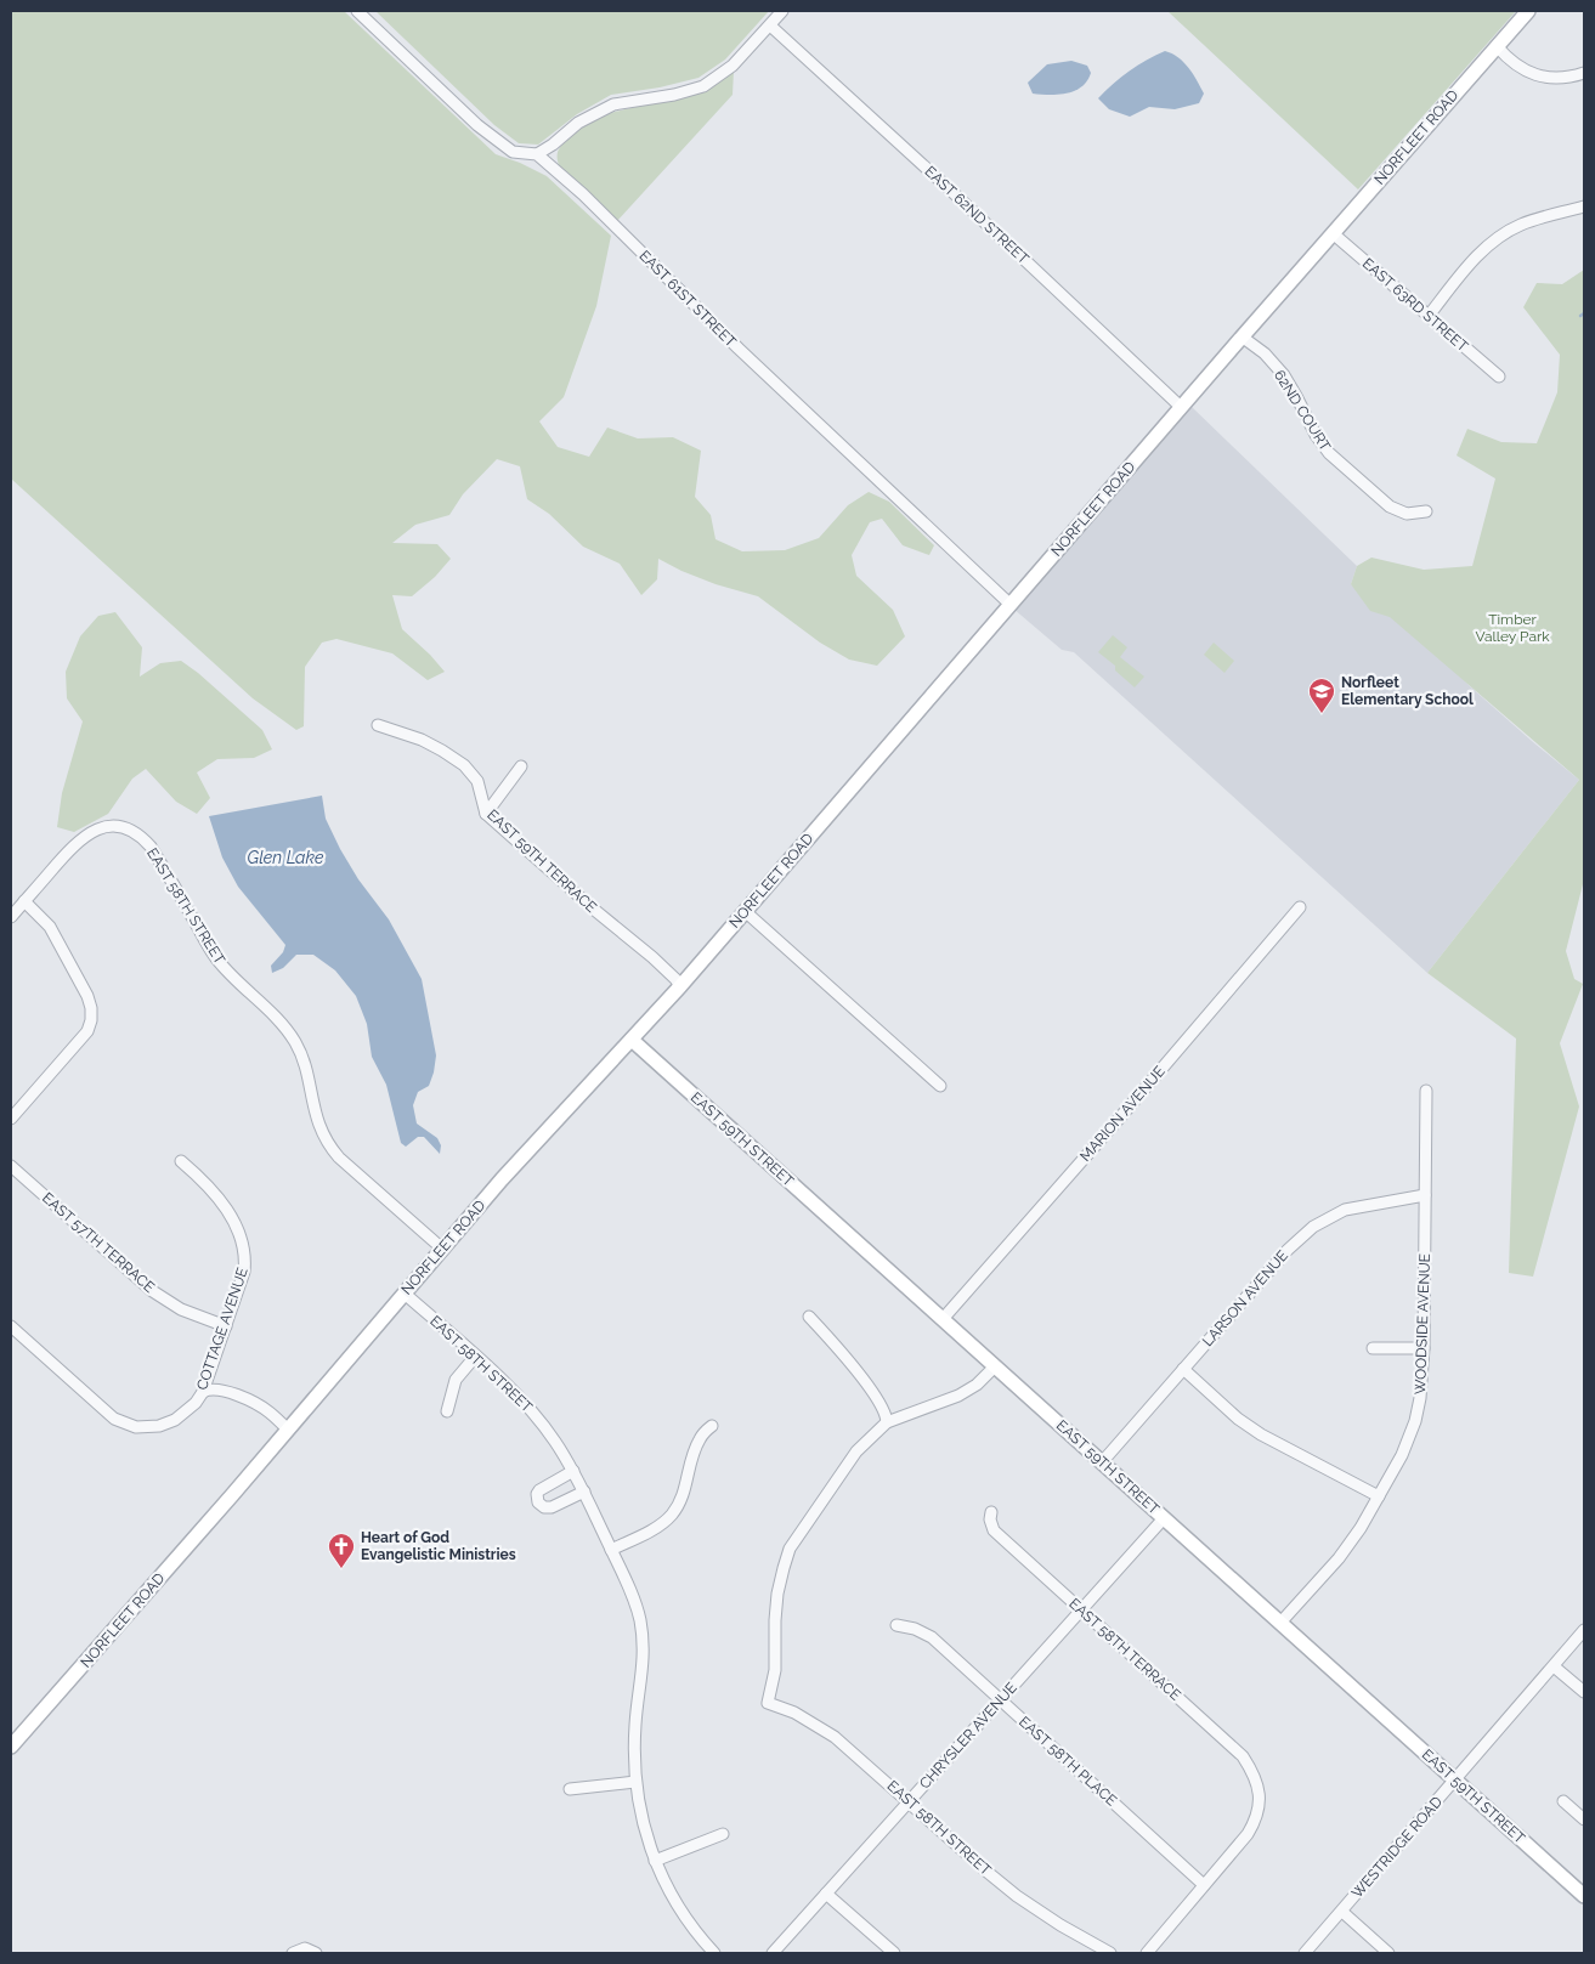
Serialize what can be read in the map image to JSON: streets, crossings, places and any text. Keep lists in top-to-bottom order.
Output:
{
  "streets": {
    "street": [
      "NORFLEET ROAD",
      "EAST 62ND STREET",
      "EAST 61ST STREET",
      "EAST 63RD STREET",
      "62ND COURT",
      "EAST 59TH TERRACE",
      "EAST 58TH STREET",
      "MARION AVENUE",
      "EAST 59TH STREET",
      "EAST 57TH TERRACE",
      "LARSON AVENUE",
      "WOODSIDE AVENUE",
      "COTTAGE AVENUE",
      "EAST 58TH TERRACE",
      "CHRYSLER AVENUE",
      "EAST 58TH PLACE",
      "WESTRIDGE ROAD"
    ]
  },
  "crossings": [
    ["NORFLEET ROAD", "EAST 62ND STREET"],
    ["NORFLEET ROAD", "EAST 61ST STREET"],
    ["NORFLEET ROAD", "EAST 63RD STREET"],
    ["NORFLEET ROAD", "62ND COURT"],
    ["NORFLEET ROAD", "EAST 59TH TERRACE"],
    ["NORFLEET ROAD", "EAST 58TH STREET"],
    ["NORFLEET ROAD", "EAST 59TH STREET"],
    ["EAST 58TH STREET", "CHRYSLER AVENUE"],
    ["MARION AVENUE", "EAST 59TH STREET"],
    ["EAST 59TH STREET", "LARSON AVENUE"],
    ["EAST 59TH STREET", "WOODSIDE AVENUE"],
    ["EAST 59TH STREET", "CHRYSLER AVENUE"],
    ["EAST 59TH STREET", "WESTRIDGE ROAD"],
    ["EAST 57TH TERRACE", "COTTAGE AVENUE"],
    ["LARSON AVENUE", "WOODSIDE AVENUE"],
    ["EAST 58TH TERRACE", "CHRYSLER AVENUE"],
    ["EAST 58TH TERRACE", "EAST 58TH PLACE"],
    ["CHRYSLER AVENUE", "EAST 58TH PLACE"]
  ],
  "water": ["Glen Lake"],
  "parks": ["Timber Valley Park"],
  "places": {
    "school or university": ["Norfleet Elementary School"],
    "church": ["Heart of God Evangelistic Ministries"]
  }
}
